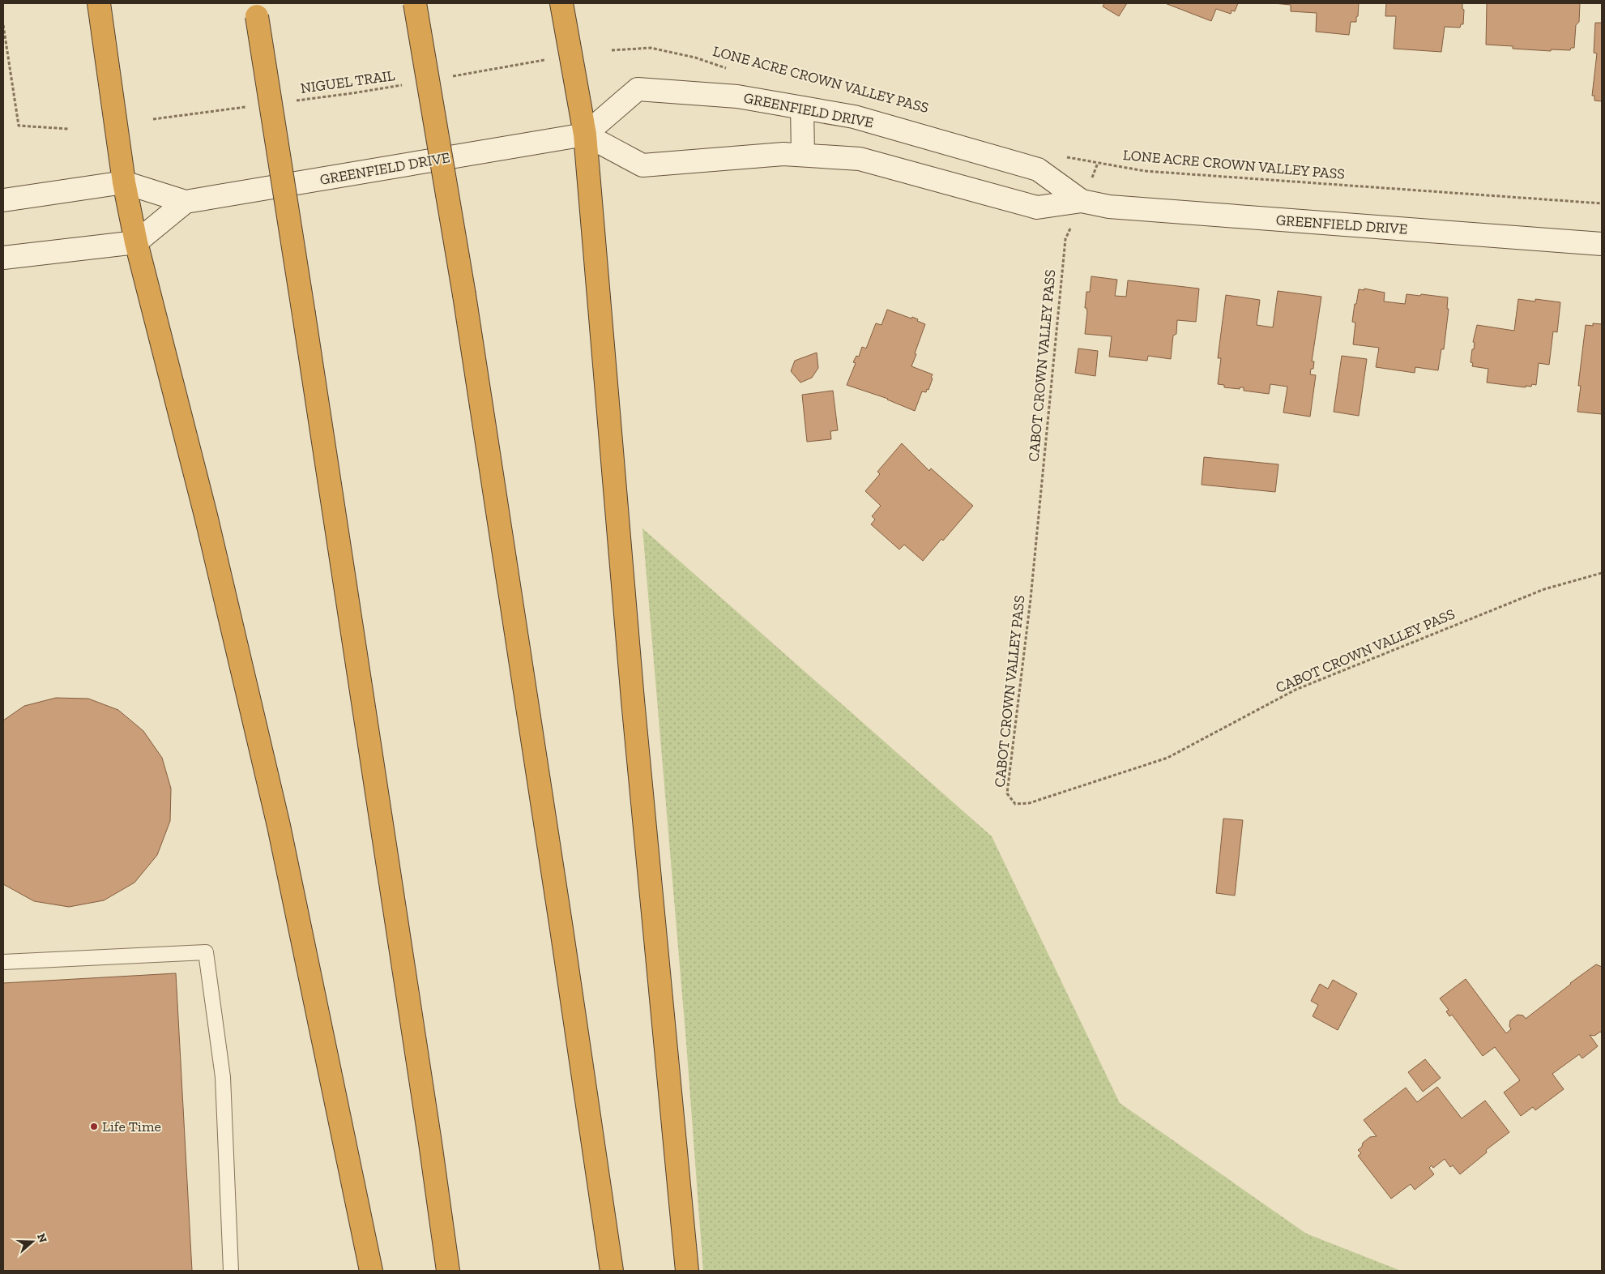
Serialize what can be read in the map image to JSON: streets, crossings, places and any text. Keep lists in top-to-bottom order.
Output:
{
  "streets": {
    "street": ["GREENFIELD DRIVE"],
    "path": ["LONE ACRE CROWN VALLEY PASS", "NIGUEL TRAIL", "CABOT CROWN VALLEY PASS"]
  },
  "places": ["Life Time"],
  "north": "right"
}
